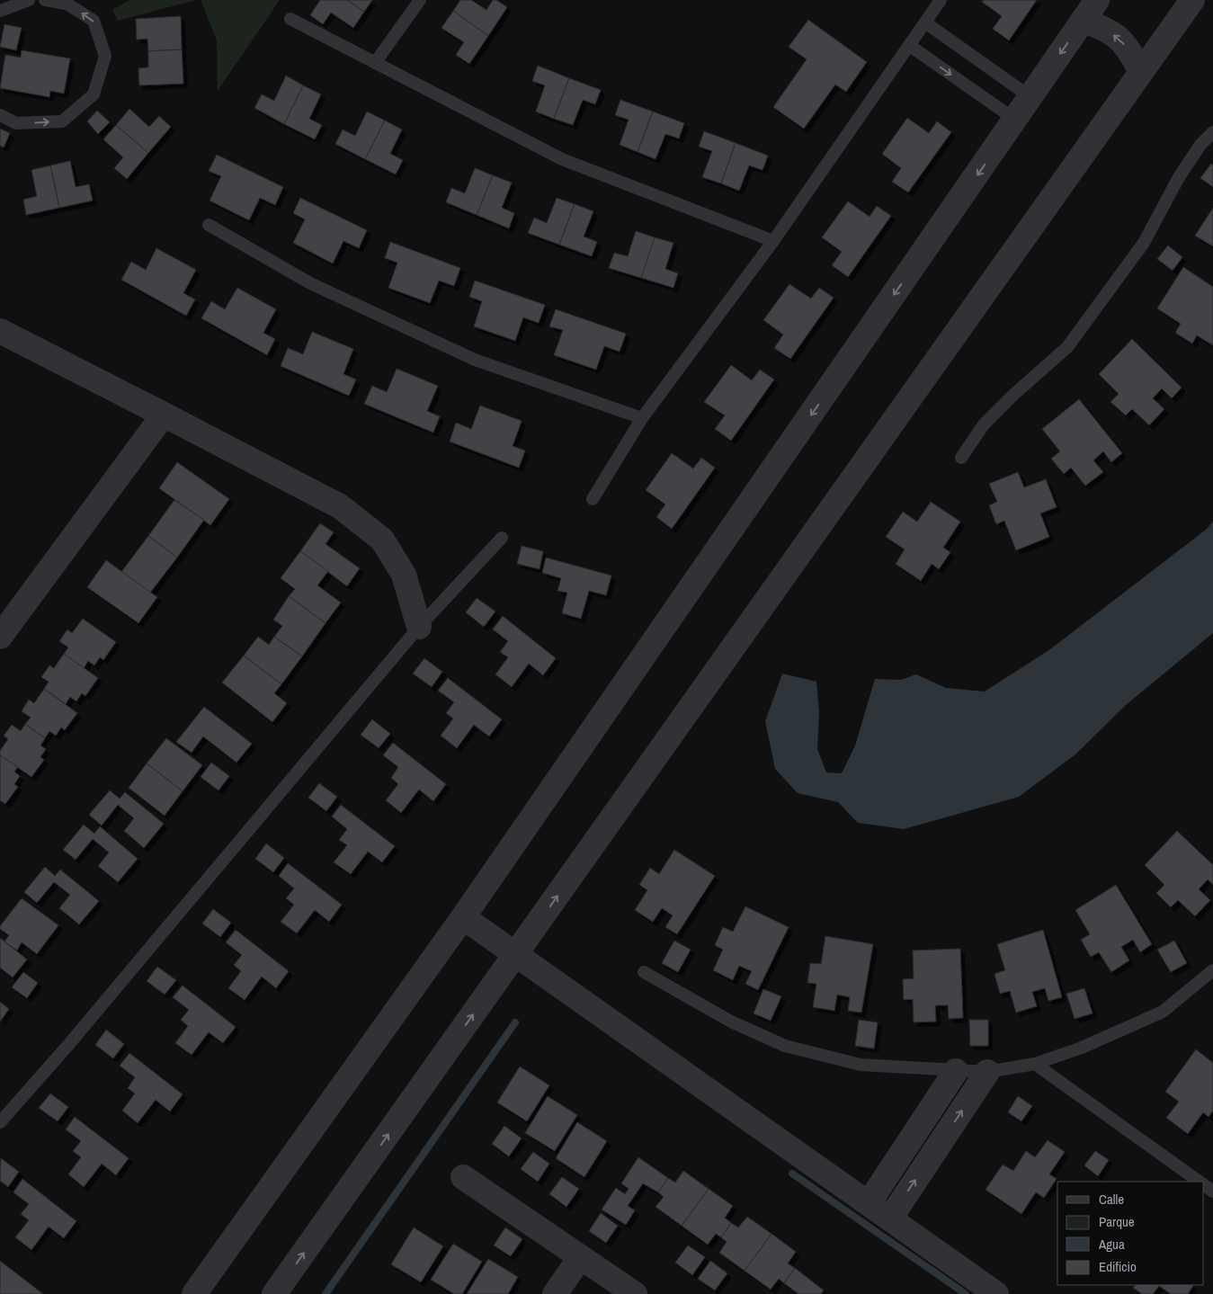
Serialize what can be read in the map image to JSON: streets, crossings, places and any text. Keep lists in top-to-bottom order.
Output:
{
  "legend": [
    "Calle",
    "Parque",
    "Agua",
    "Edificio"
  ]
}
